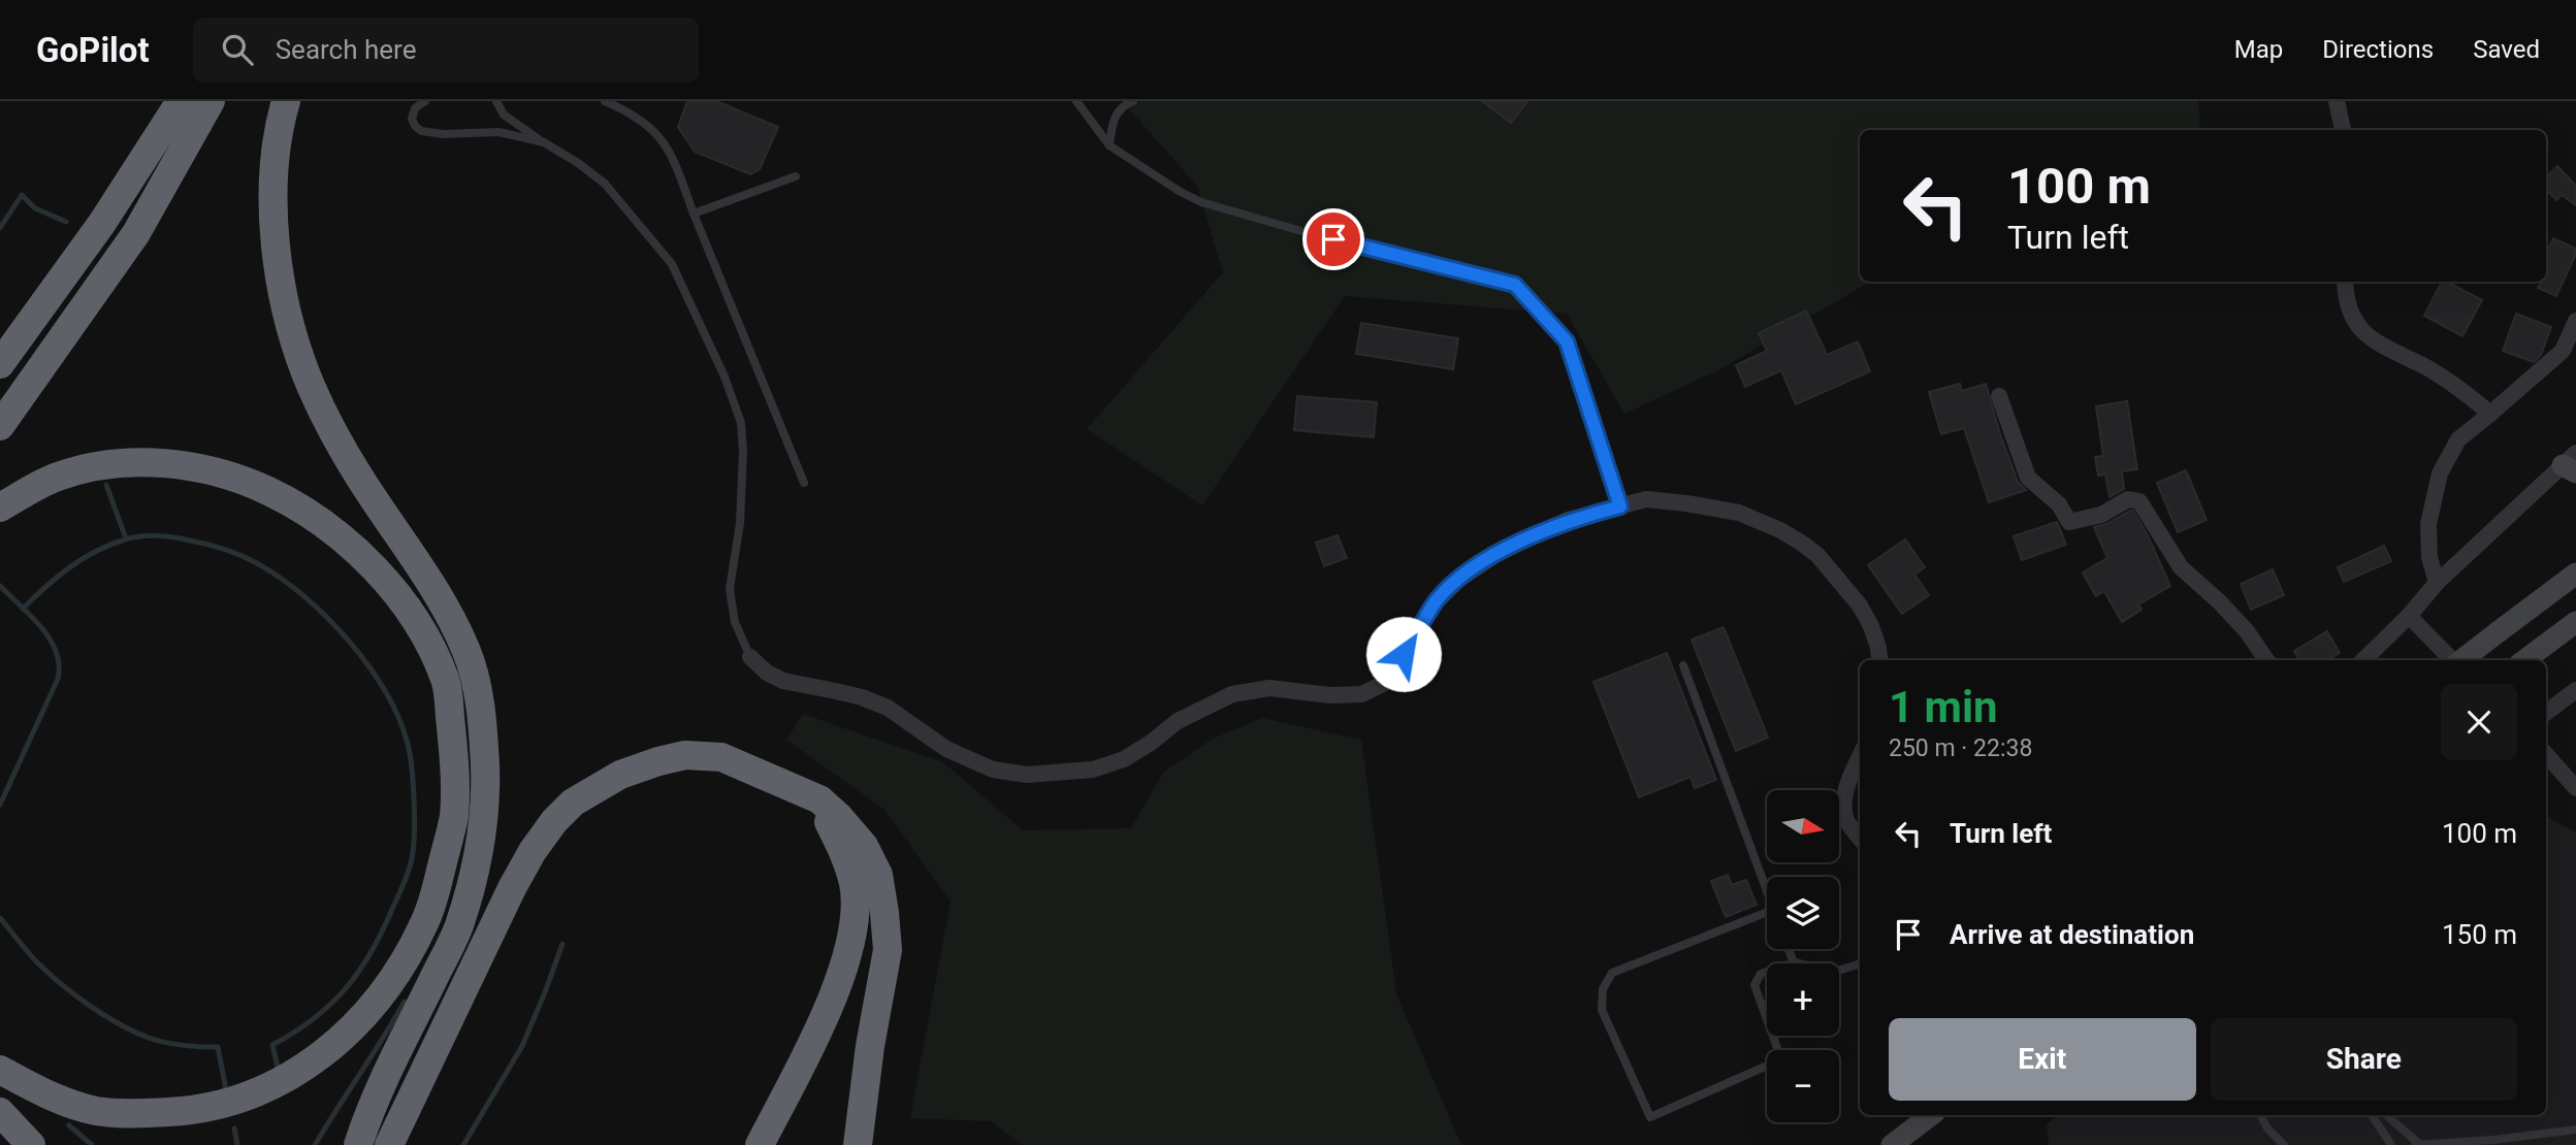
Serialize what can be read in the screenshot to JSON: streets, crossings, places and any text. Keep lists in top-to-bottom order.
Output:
{
  "north": "right",
  "page": {
    "header": "GoPilot",
    "search": "Search here",
    "nav": ["Map", "Directions", "Saved"],
    "turn": ["100 m", "Turn left"],
    "heading": ["1 min", "250 m · 22:38"],
    "list": [
      {
        "name": "Turn left",
        "value": "100 m"
      },
      {
        "name": "Arrive at destination",
        "value": "150 m"
      }
    ],
    "map_buttons": ["+", "−"],
    "buttons": ["Exit", "Share"]
  }
}
